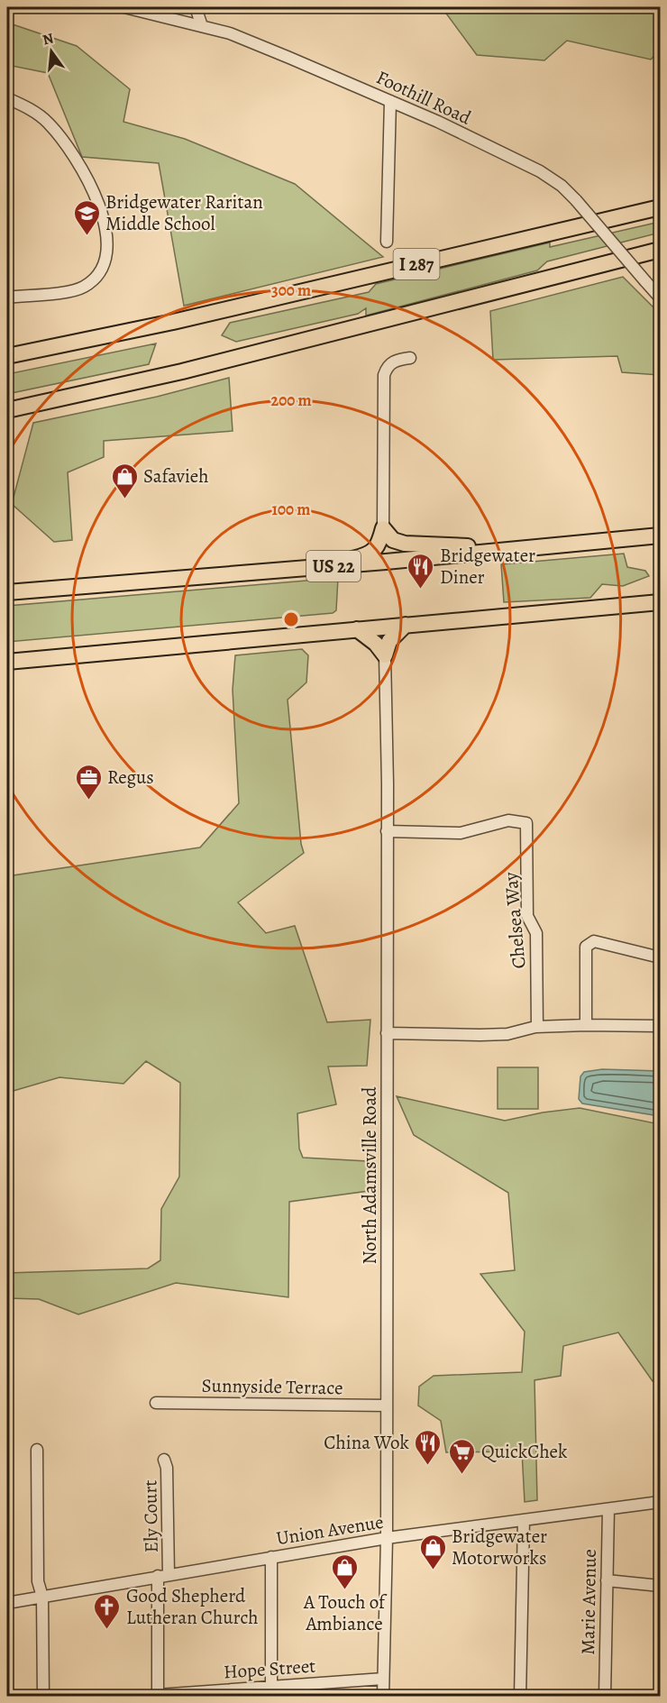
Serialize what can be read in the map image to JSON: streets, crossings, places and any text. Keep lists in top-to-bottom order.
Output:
{
  "streets": {
    "highway": ["I 287", "US 22"],
    "street": [
      "Foothill Road",
      "Chelsea Way",
      "North Adamsville Road",
      "Sunnyside Terrace",
      "Ely Court",
      "Union Avenue",
      "Marie Avenue",
      "Hope Street"
    ]
  },
  "crossings": [
    ["Chelsea Way", "North Adamsville Road"],
    ["North Adamsville Road", "Sunnyside Terrace"],
    ["North Adamsville Road", "Union Avenue"],
    ["North Adamsville Road", "Hope Street"],
    ["Ely Court", "Union Avenue"],
    ["Ely Court", "Hope Street"],
    ["Union Avenue", "Marie Avenue"]
  ],
  "places": {
    "school or university": ["Bridgewater Raritan Middle School"],
    "shop": ["Safavieh", "Bridgewater Motorworks", "A Touch of Ambiance"],
    "restaurant": ["Bridgewater Diner", "China Wok"],
    "office": ["Regus"],
    "supermarket": ["QuickChek"],
    "church": ["Good Shepherd Lutheran Church"]
  },
  "north": "top",
  "rings": ["300 m", "200 m", "100 m"]
}
